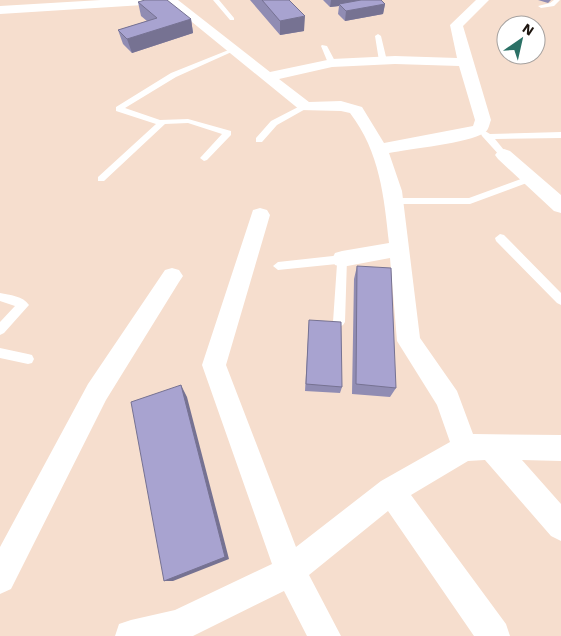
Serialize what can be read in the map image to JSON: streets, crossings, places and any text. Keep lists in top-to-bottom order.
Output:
{
  "north": "top right"
}
